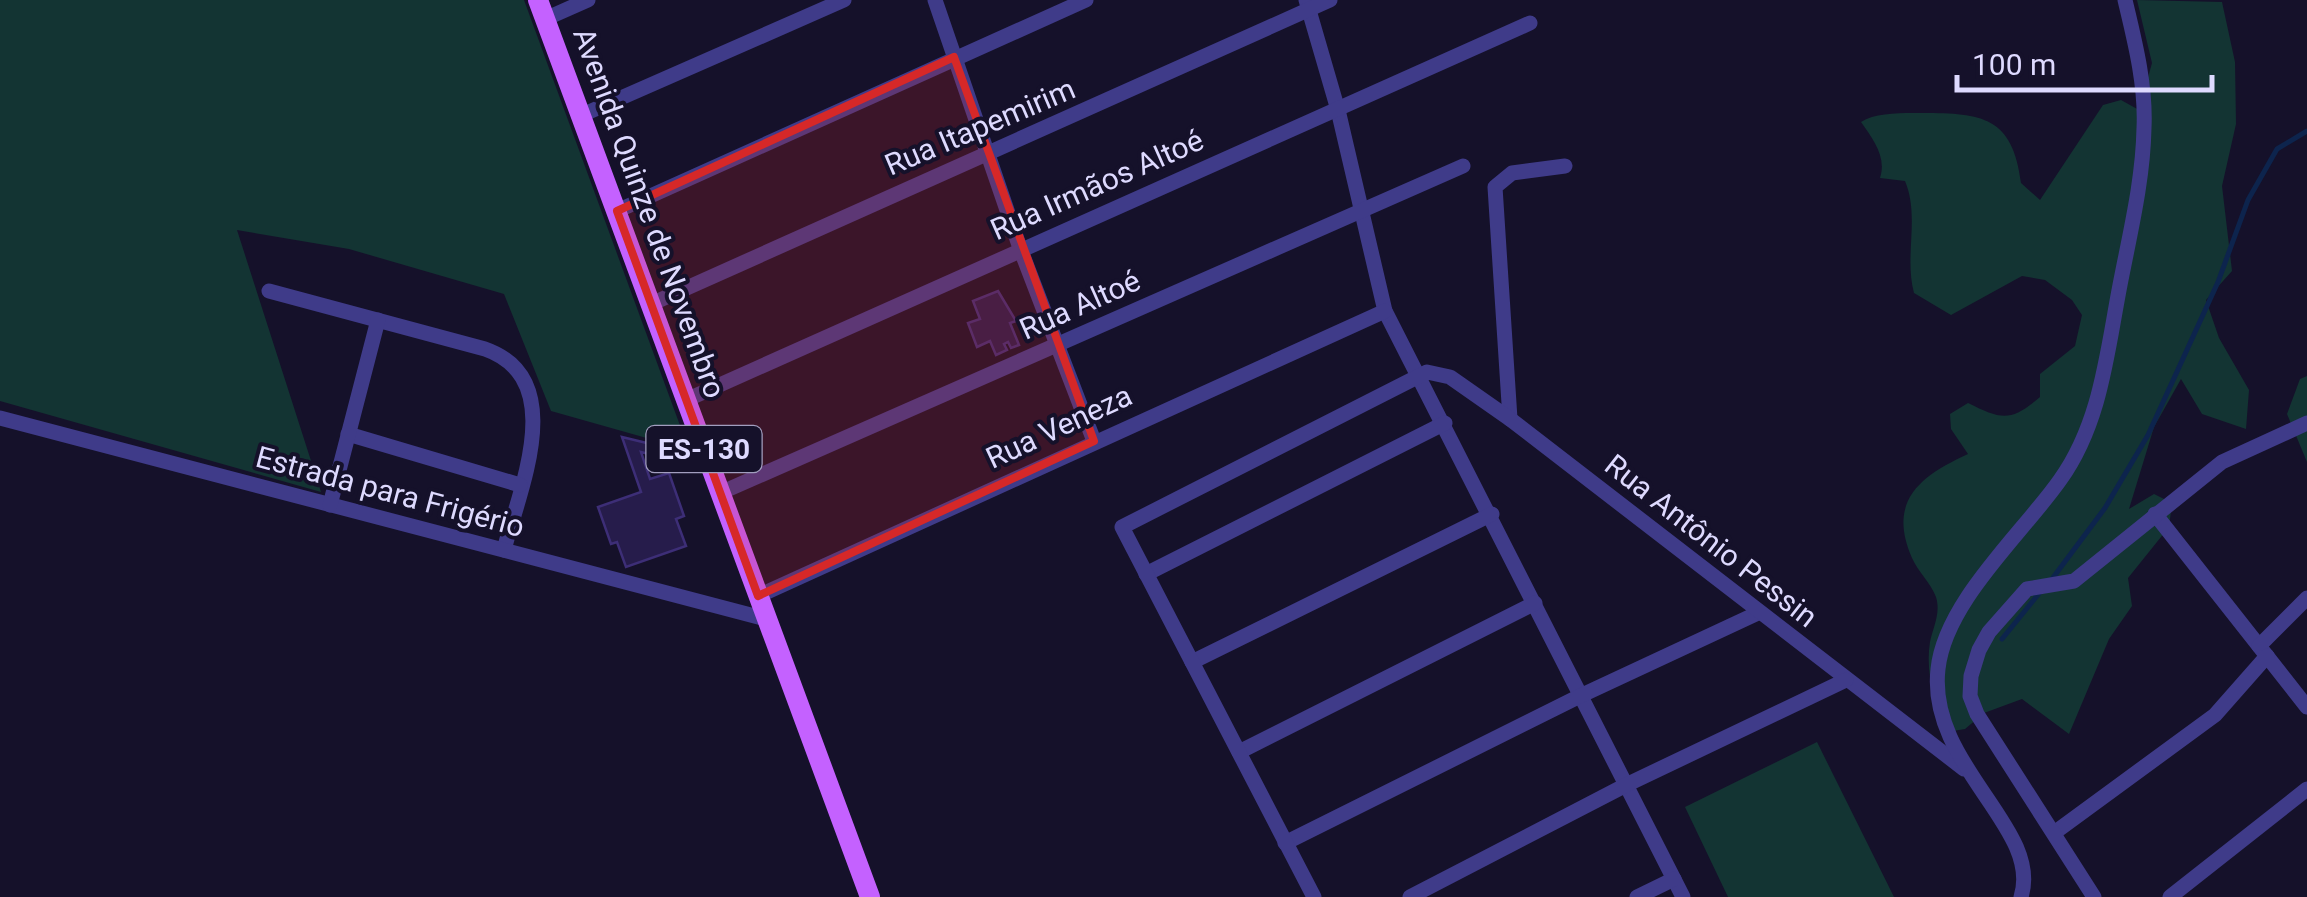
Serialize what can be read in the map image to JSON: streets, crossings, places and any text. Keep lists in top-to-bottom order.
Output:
{
  "streets": {
    "main road": ["Avenida Quinze de Novembro", "ES-130"],
    "street": [
      "Rua Itapemirim",
      "Rua Irmãos Altoé",
      "Rua Altoé",
      "Rua Veneza",
      "Estrada para Frigério",
      "Rua Antônio Pessin"
    ]
  },
  "crossings": [
    ["Rua Itapemirim", "Avenida Quinze de Novembro"],
    ["Rua Irmãos Altoé", "Avenida Quinze de Novembro"],
    ["Avenida Quinze de Novembro", "Rua Altoé"],
    ["Avenida Quinze de Novembro", "Rua Veneza"],
    ["Avenida Quinze de Novembro", "Estrada para Frigério"]
  ],
  "scale_bar": "100 m"
}
